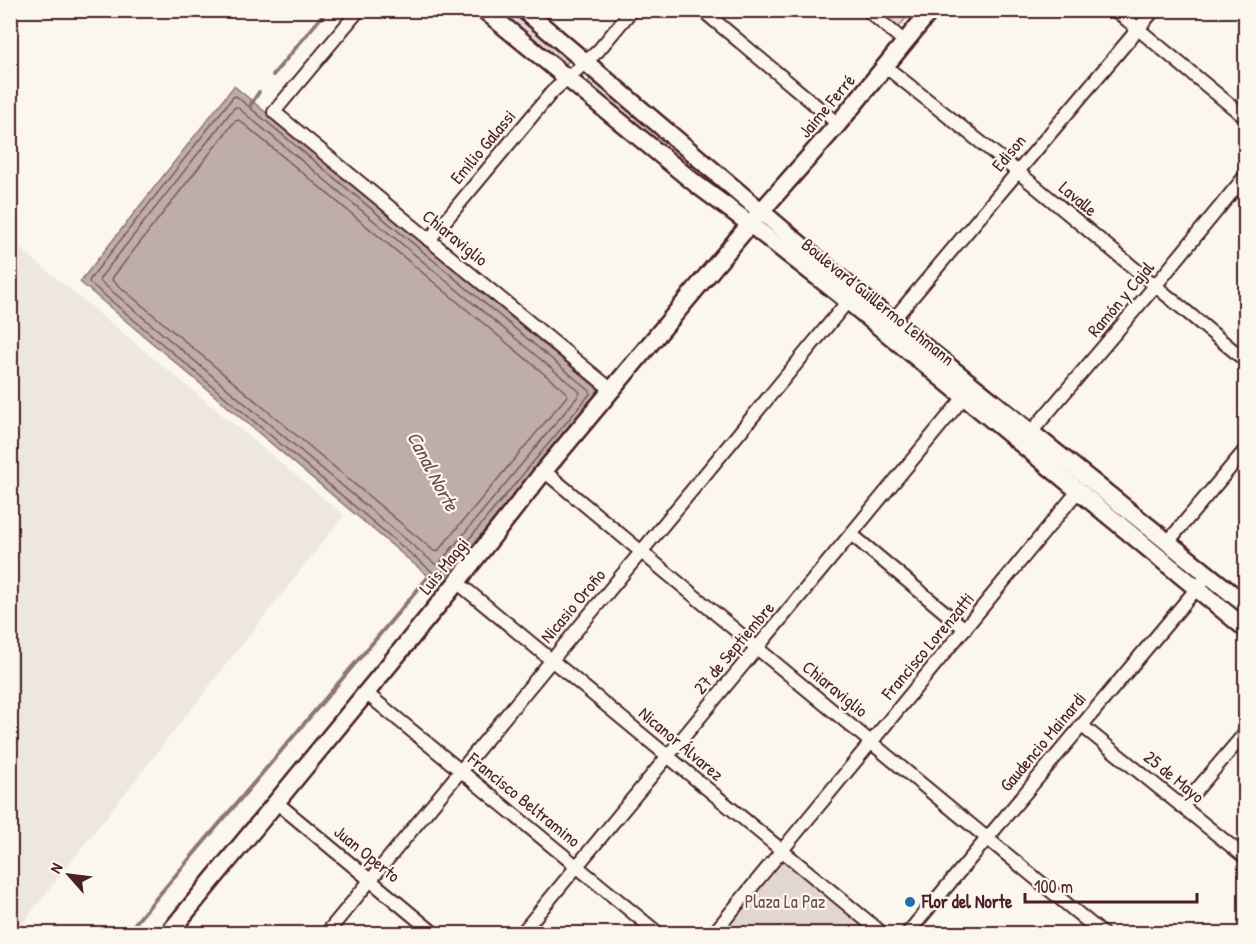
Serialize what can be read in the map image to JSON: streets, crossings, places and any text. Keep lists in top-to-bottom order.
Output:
{
  "streets": {
    "main road": ["Jaime Ferré", "Boulevard Guillermo Lehmann", "Luis Maggi"],
    "street": [
      "Emilio Galassi",
      "Edison",
      "Lavalle",
      "Chiaraviglio",
      "Ramón y Cajal",
      "Nicasio Oroño",
      "Francisco Lorenzatti",
      "27 de Septiembre",
      "Gaudencio Mainardi",
      "Nicanor Álvarez",
      "25 de Mayo",
      "Francisco Beltramino",
      "Juan Operto"
    ]
  },
  "crossings": [
    ["Jaime Ferré", "Lavalle"],
    ["Jaime Ferré", "Boulevard Guillermo Lehmann"],
    ["Jaime Ferré", "Luis Maggi"],
    ["Emilio Galassi", "Chiaraviglio"],
    ["Emilio Galassi", "Boulevard Guillermo Lehmann"],
    ["Edison", "Lavalle"],
    ["Edison", "Boulevard Guillermo Lehmann"],
    ["Lavalle", "Ramón y Cajal"],
    ["Chiaraviglio", "Luis Maggi"],
    ["Chiaraviglio", "Nicasio Oroño"],
    ["Chiaraviglio", "Francisco Lorenzatti"],
    ["Chiaraviglio", "27 de Septiembre"],
    ["Chiaraviglio", "Gaudencio Mainardi"],
    ["Ramón y Cajal", "Boulevard Guillermo Lehmann"],
    ["Boulevard Guillermo Lehmann", "Luis Maggi"],
    ["Boulevard Guillermo Lehmann", "Nicasio Oroño"],
    ["Boulevard Guillermo Lehmann", "Francisco Lorenzatti"],
    ["Boulevard Guillermo Lehmann", "27 de Septiembre"],
    ["Boulevard Guillermo Lehmann", "Gaudencio Mainardi"],
    ["Luis Maggi", "Nicanor Álvarez"],
    ["Luis Maggi", "Francisco Beltramino"],
    ["Luis Maggi", "Juan Operto"],
    ["Nicasio Oroño", "Nicanor Álvarez"],
    ["Nicasio Oroño", "Francisco Beltramino"],
    ["Nicasio Oroño", "Juan Operto"],
    ["Francisco Lorenzatti", "Nicanor Álvarez"],
    ["27 de Septiembre", "Nicanor Álvarez"],
    ["27 de Septiembre", "Francisco Beltramino"],
    ["Gaudencio Mainardi", "25 de Mayo"]
  ],
  "water": ["Canal Norte"],
  "parks": ["Plaza La Paz"],
  "places": ["Flor del Norte"],
  "scale_bar": "100 m",
  "north": "top left"
}
